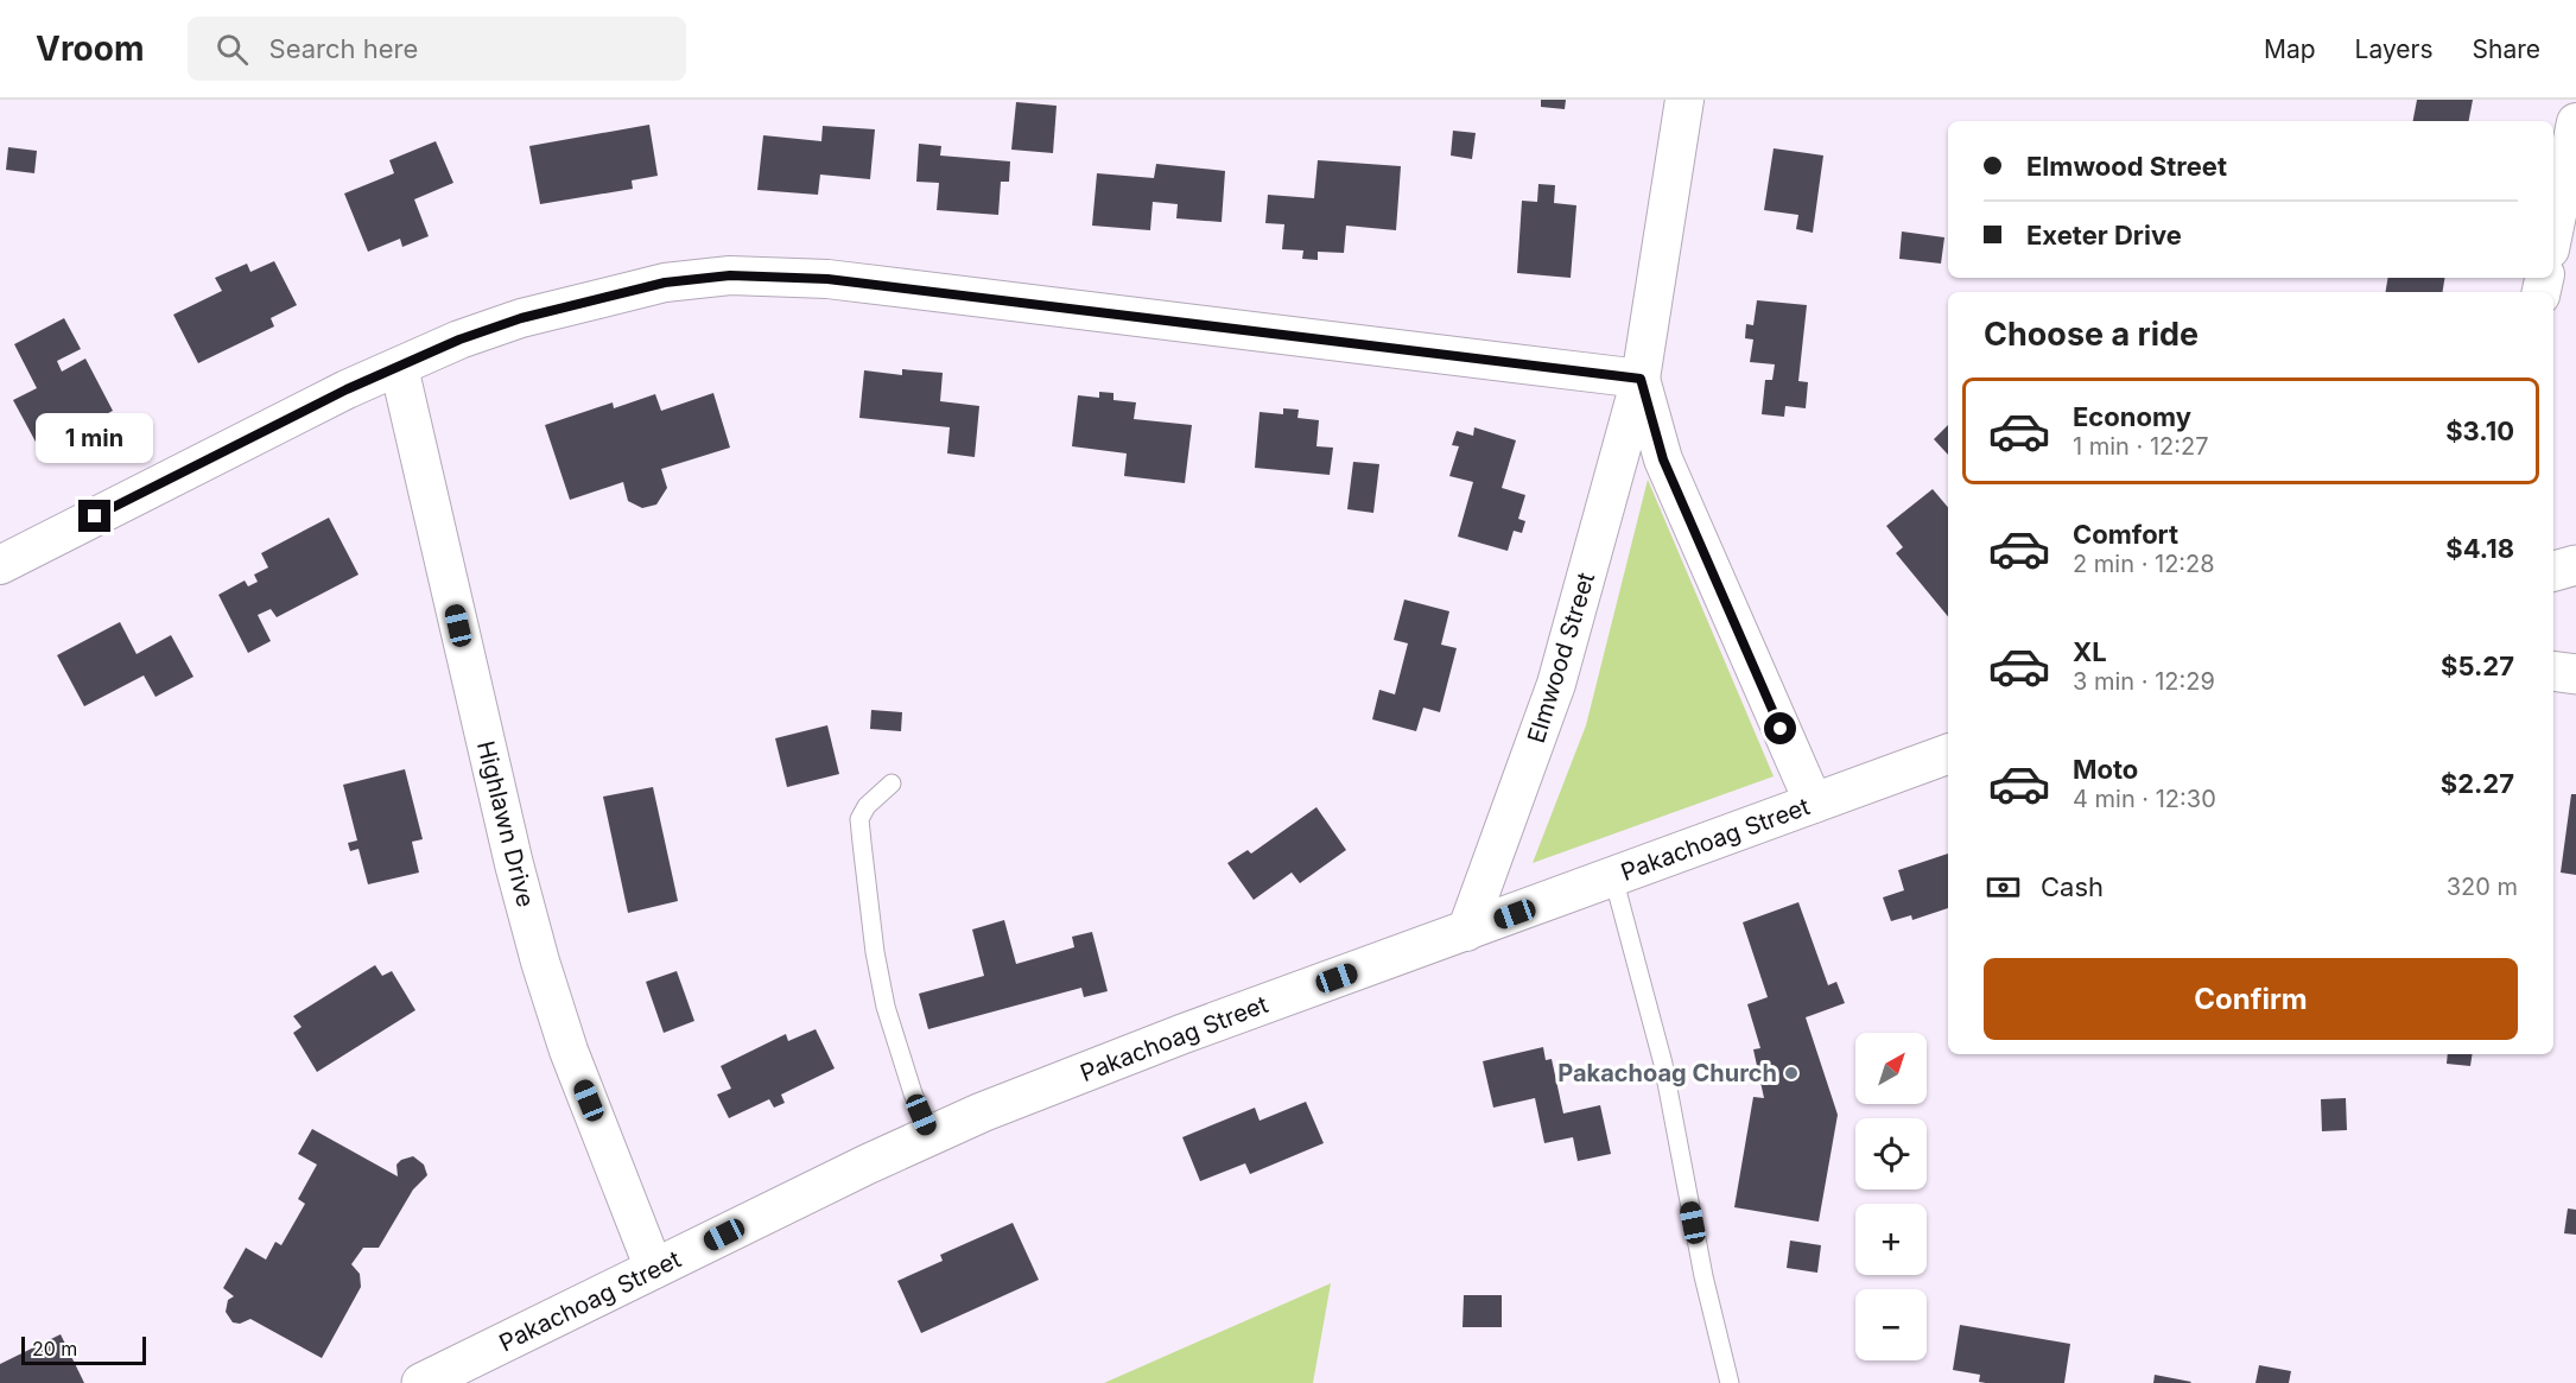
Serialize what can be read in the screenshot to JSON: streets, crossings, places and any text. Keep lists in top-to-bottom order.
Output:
{
  "streets": {
    "street": ["Elmwood Street", "Highlawn Drive", "Pakachoag Street"]
  },
  "crossings": [
    ["Elmwood Street", "Pakachoag Street"],
    ["Highlawn Drive", "Pakachoag Street"]
  ],
  "places": ["Pakachoag Church"],
  "scale_bar": "20 m",
  "north": "top right",
  "page": {
    "header": "Vroom",
    "search": "Search here",
    "nav": ["Map", "Layers", "Share"],
    "banner": ["Elmwood Street", "Exeter Drive"],
    "heading": "Choose a ride",
    "list": [
      {
        "name": "Economy",
        "note": "1 min · 12:27",
        "value": "$3.10"
      },
      {
        "name": "Comfort",
        "note": "2 min · 12:28",
        "value": "$4.18"
      },
      {
        "name": "XL",
        "note": "3 min · 12:29",
        "value": "$5.27"
      },
      {
        "name": "Moto",
        "note": "4 min · 12:30",
        "value": "$2.27"
      }
    ],
    "bubble": "1 min",
    "pay": ["Cash", "320 m"],
    "buttons": "Confirm",
    "map_buttons": ["+", "−"],
    "scale": "20 m"
  }
}
